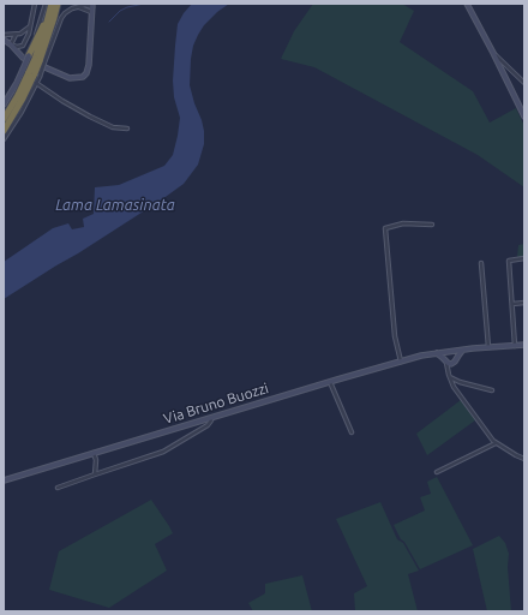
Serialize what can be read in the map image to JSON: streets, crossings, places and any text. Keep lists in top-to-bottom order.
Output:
{
  "streets": {
    "main road": ["Via Bruno Buozzi"]
  },
  "water": ["Lama Lamasinata"]
}
